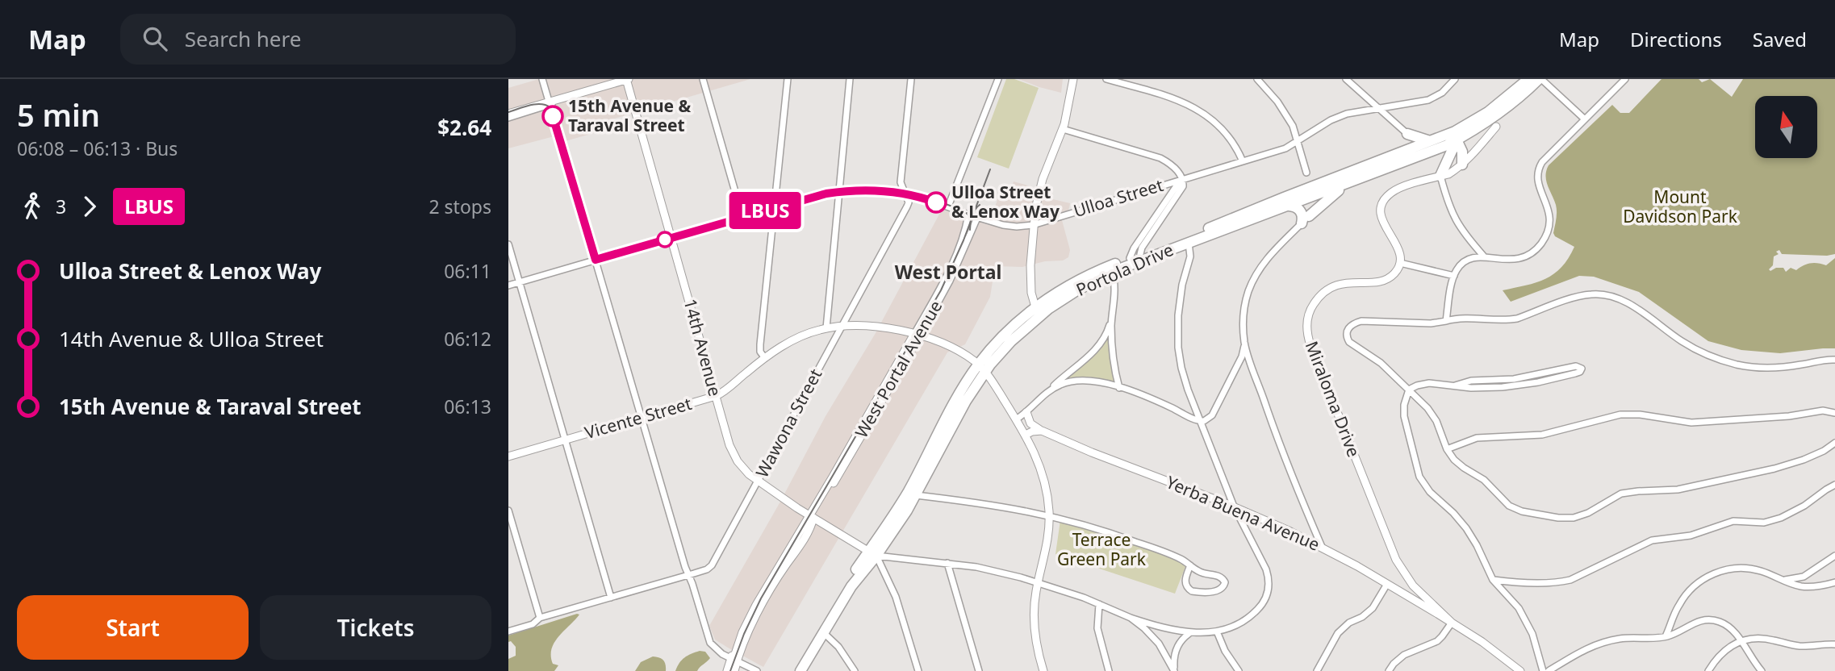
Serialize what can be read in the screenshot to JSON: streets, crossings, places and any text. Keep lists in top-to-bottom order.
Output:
{
  "streets": {
    "main road": ["Portola Drive"],
    "street": [
      "Ulloa Street",
      "14th Avenue",
      "West Portal Avenue",
      "Miraloma Drive",
      "Vicente Street",
      "Wawona Street",
      "Yerba Buena Avenue"
    ]
  },
  "crossings": [
    ["Ulloa Street", "14th Avenue"],
    ["Ulloa Street", "West Portal Avenue"],
    ["Ulloa Street", "Wawona Street"],
    ["Portola Drive", "14th Avenue"],
    ["Portola Drive", "Vicente Street"],
    ["14th Avenue", "West Portal Avenue"],
    ["14th Avenue", "Vicente Street"],
    ["14th Avenue", "Wawona Street"],
    ["West Portal Avenue", "Vicente Street"],
    ["Miraloma Drive", "Yerba Buena Avenue"],
    ["Vicente Street", "Wawona Street"]
  ],
  "districts": ["West Portal"],
  "parks": ["Mount Davidson Park", "Terrace Green Park"],
  "places": ["15th Avenue & Taraval Street", "Ulloa Street & Lenox Way"],
  "lines": ["bus line LBUS"],
  "north": "top",
  "page": {
    "header": "Map",
    "search": "Search here",
    "nav": ["Map", "Directions", "Saved"],
    "heading": ["5 min", "06:08 – 06:13 · Bus", "$2.64"],
    "on_map": "LBUS",
    "legs": ["3", "LBUS", "2 stops"],
    "list": [
      {
        "name": "Ulloa Street & Lenox Way",
        "value": "06:11"
      },
      {
        "name": "14th Avenue & Ulloa Street",
        "value": "06:12"
      },
      {
        "name": "15th Avenue & Taraval Street",
        "value": "06:13"
      }
    ],
    "buttons": ["Start", "Tickets"]
  }
}
